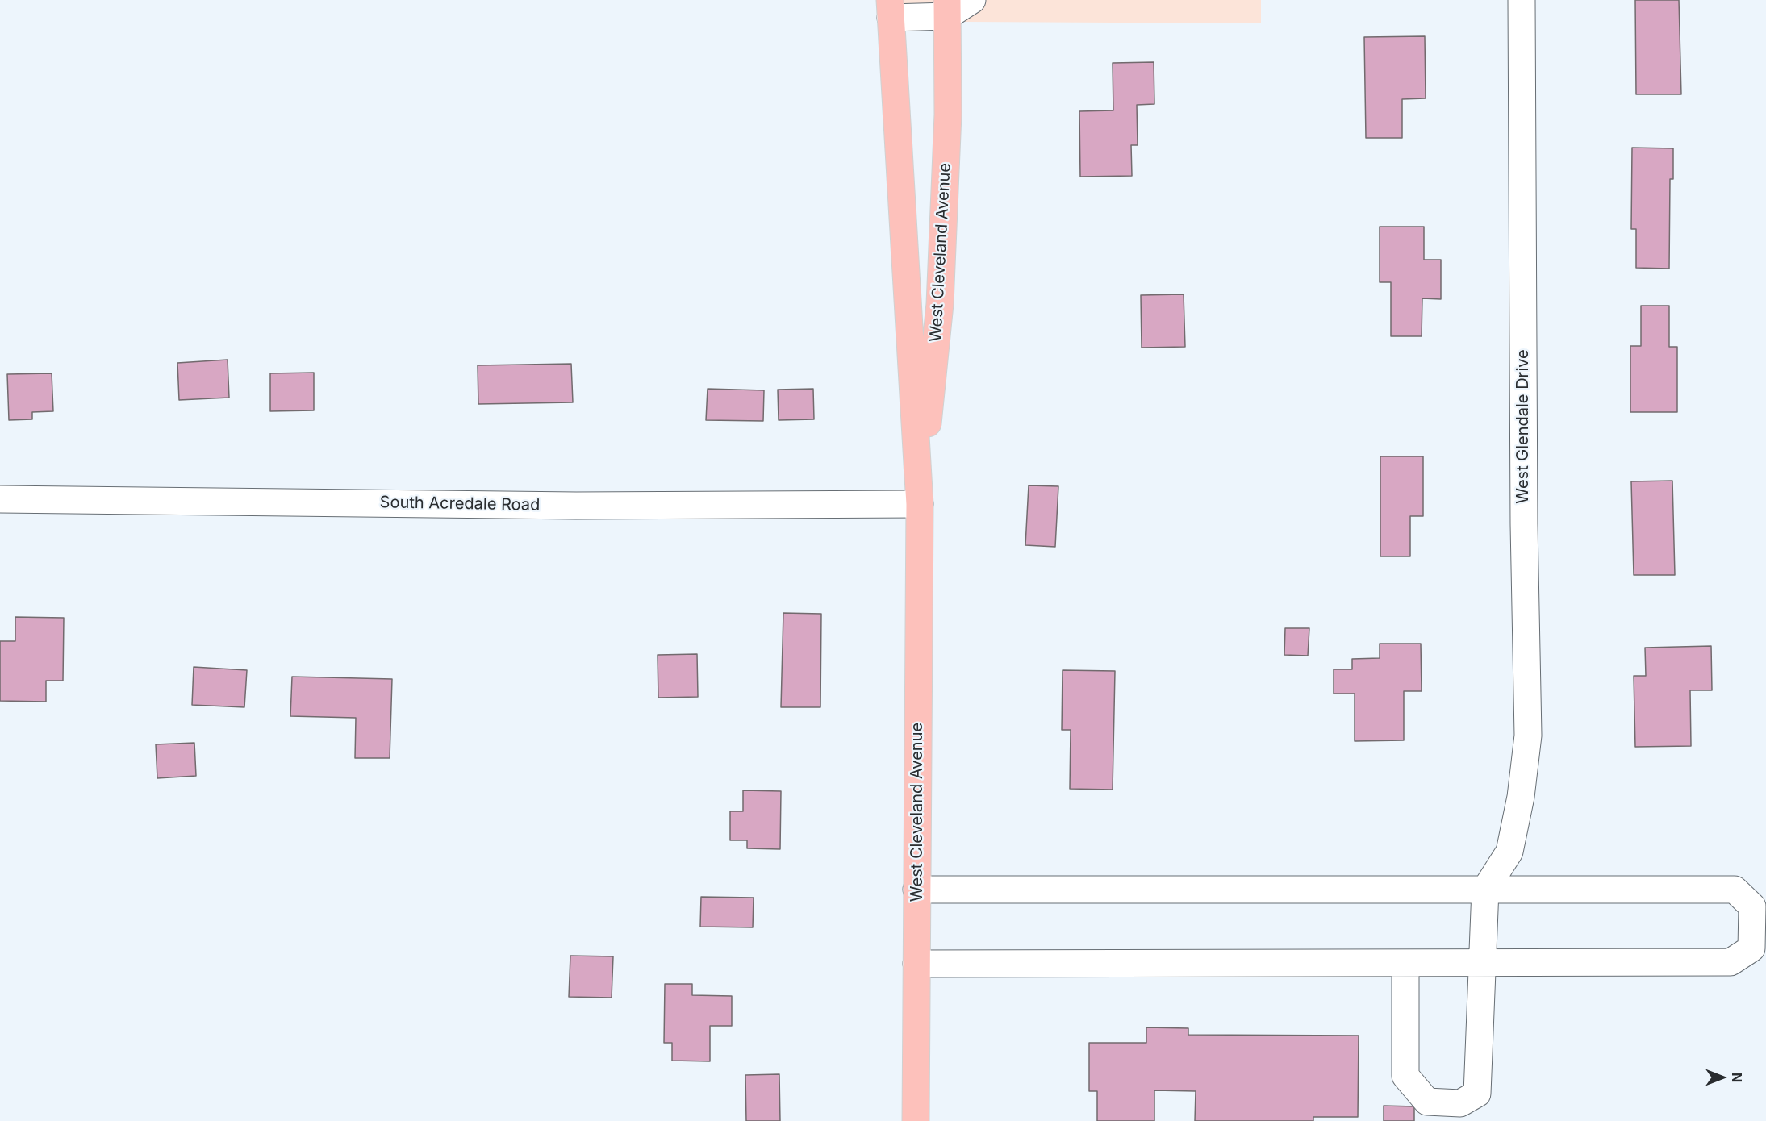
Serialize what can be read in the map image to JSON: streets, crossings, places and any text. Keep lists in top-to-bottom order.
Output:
{
  "streets": {
    "main road": ["West Cleveland Avenue"],
    "street": ["West Glendale Drive", "South Acredale Road"]
  },
  "crossings": [
    ["West Cleveland Avenue", "South Acredale Road"]
  ],
  "north": "right"
}
